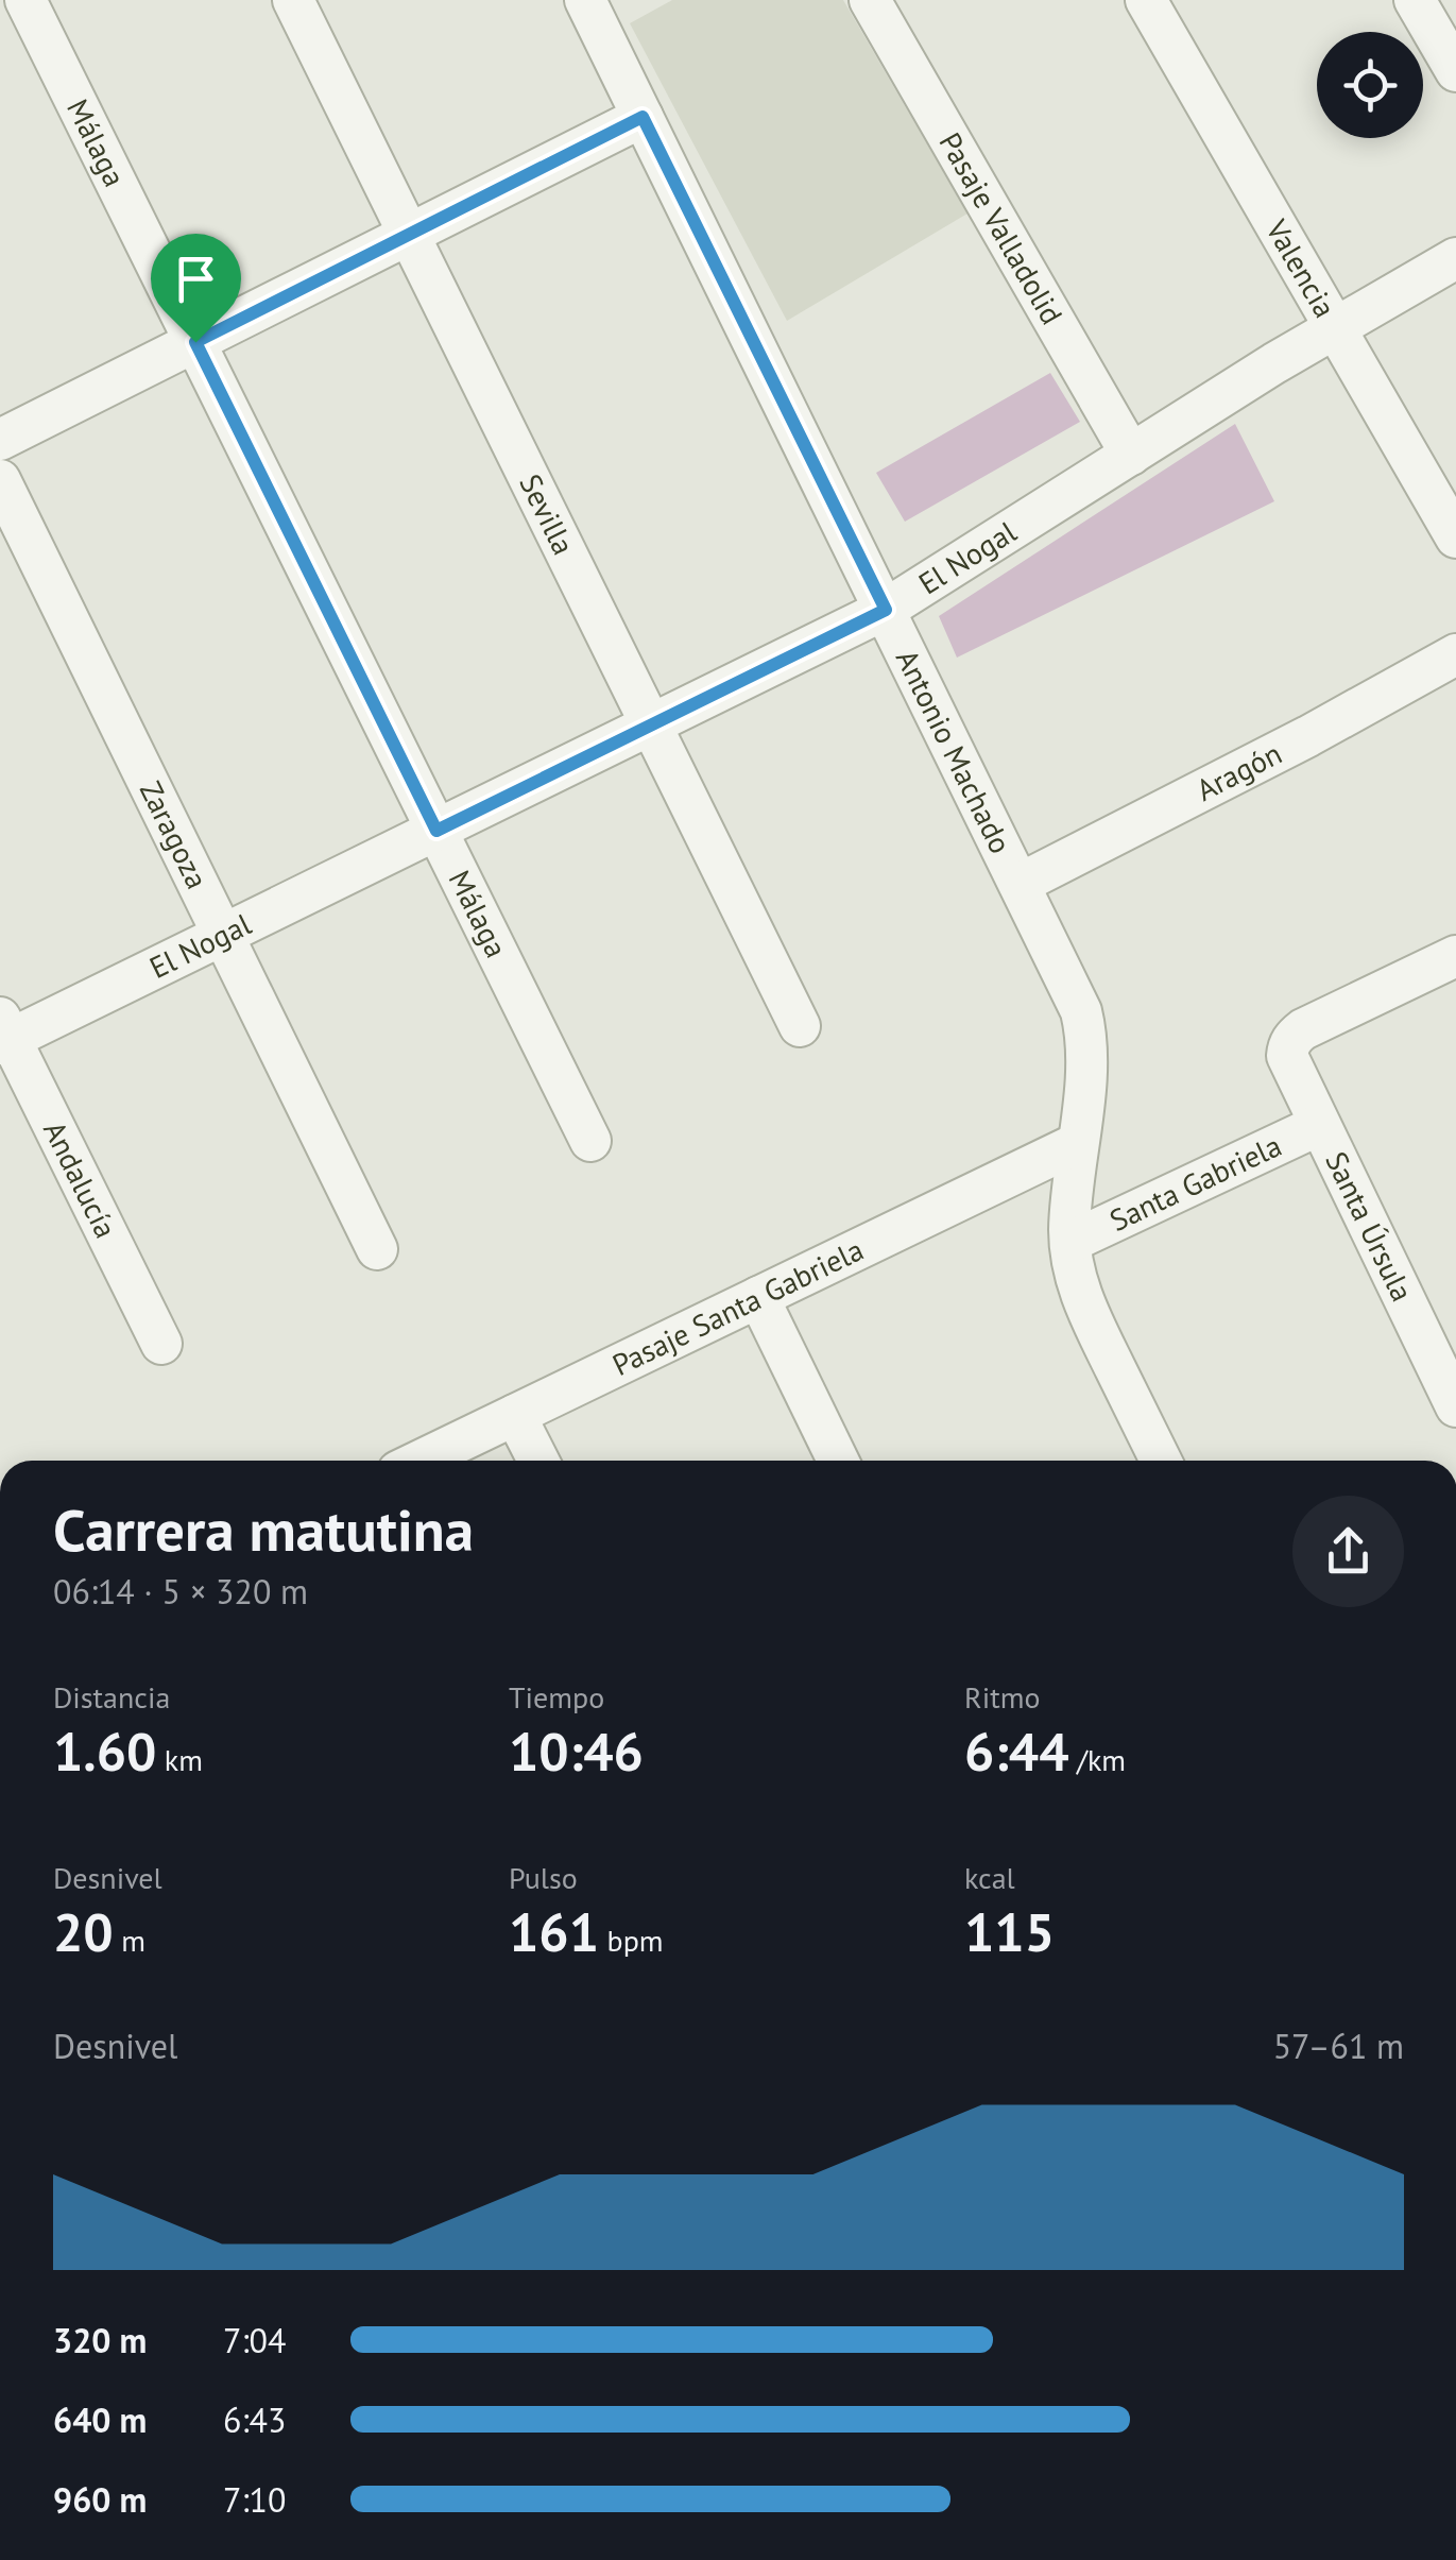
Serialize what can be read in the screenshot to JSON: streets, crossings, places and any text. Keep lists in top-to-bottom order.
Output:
{
  "streets": {
    "street": [
      "Málaga",
      "Pasaje Valladolid",
      "Valencia",
      "Sevilla",
      "El Nogal",
      "Antonio Machado",
      "Aragón",
      "Zaragoza",
      "Andalucía",
      "Santa Gabriela",
      "Santa Úrsula",
      "Pasaje Santa Gabriela"
    ]
  },
  "crossings": [
    ["Málaga", "El Nogal"],
    ["Pasaje Valladolid", "El Nogal"],
    ["Valencia", "El Nogal"],
    ["Sevilla", "El Nogal"],
    ["El Nogal", "Antonio Machado"],
    ["El Nogal", "Zaragoza"],
    ["El Nogal", "Andalucía"],
    ["Antonio Machado", "Aragón"],
    ["Antonio Machado", "Santa Gabriela"],
    ["Antonio Machado", "Pasaje Santa Gabriela"],
    ["Santa Gabriela", "Santa Úrsula"]
  ],
  "page": {
    "heading": ["Carrera matutina", "06:14 · 5 × 320 m"],
    "stats": [
      ["Distancia", "1.60 km"],
      ["Tiempo", "10:46"],
      ["Ritmo", "6:44 /km"],
      ["Desnivel", "20 m"],
      ["Pulso", "161 bpm"],
      ["kcal", "115"]
    ],
    "chart": ["Desnivel", "57–61 m"],
    "list": [
      {
        "name": "320 m",
        "note": "7:04"
      },
      {
        "name": "640 m",
        "note": "6:43"
      },
      {
        "name": "960 m",
        "note": "7:10"
      }
    ]
  }
}
